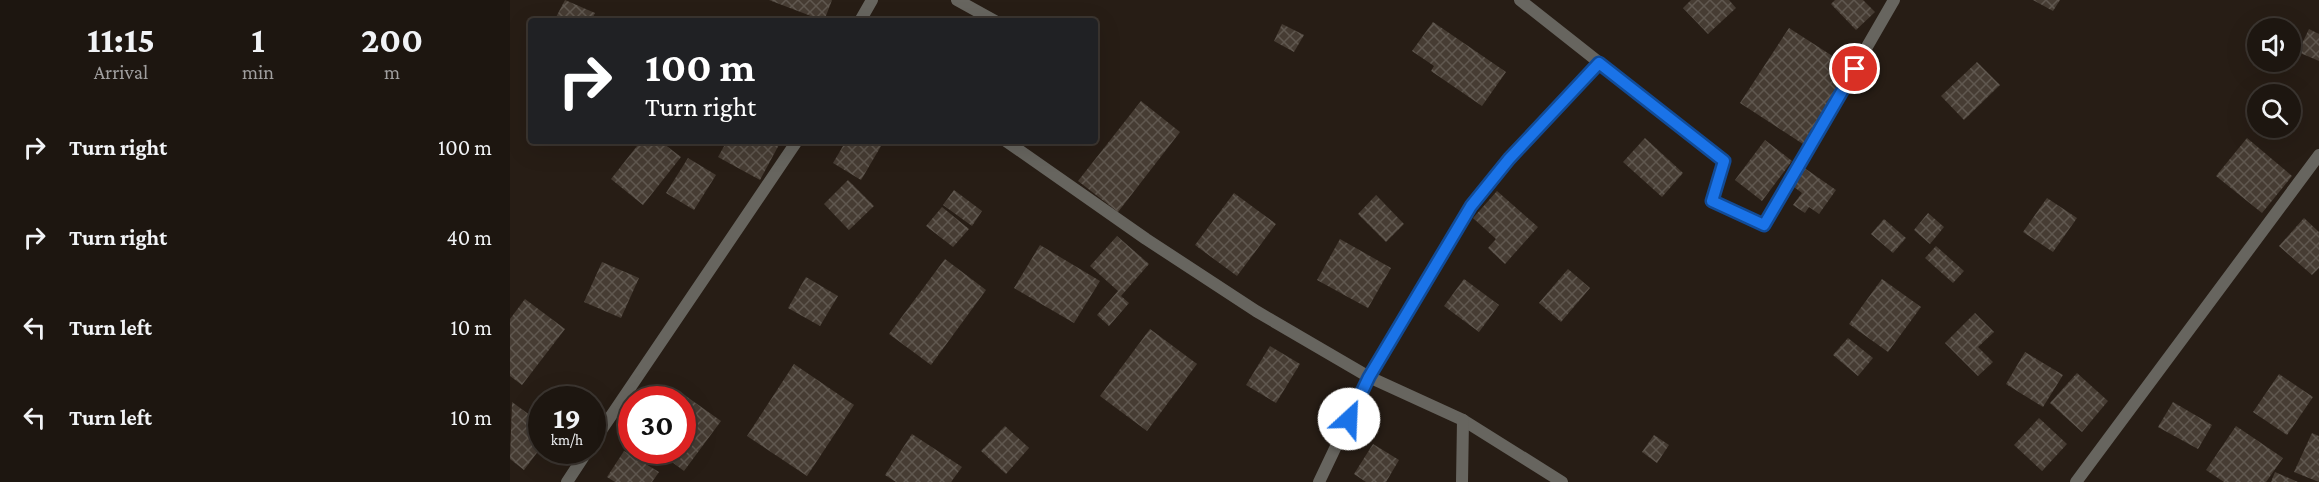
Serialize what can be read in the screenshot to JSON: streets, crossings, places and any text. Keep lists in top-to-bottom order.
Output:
{
  "page": {
    "eta": [
      "11:15",
      "Arrival",
      "1",
      "min",
      "200",
      "m"
    ],
    "turn": ["100 m", "Turn right"],
    "list": [
      {
        "name": "Turn right",
        "value": "100 m"
      },
      {
        "name": "Turn right",
        "value": "40 m"
      },
      {
        "name": "Turn left",
        "value": "10 m"
      },
      {
        "name": "Turn left",
        "value": "10 m"
      }
    ],
    "speed": "19 km/h",
    "limit": "30"
  }
}
